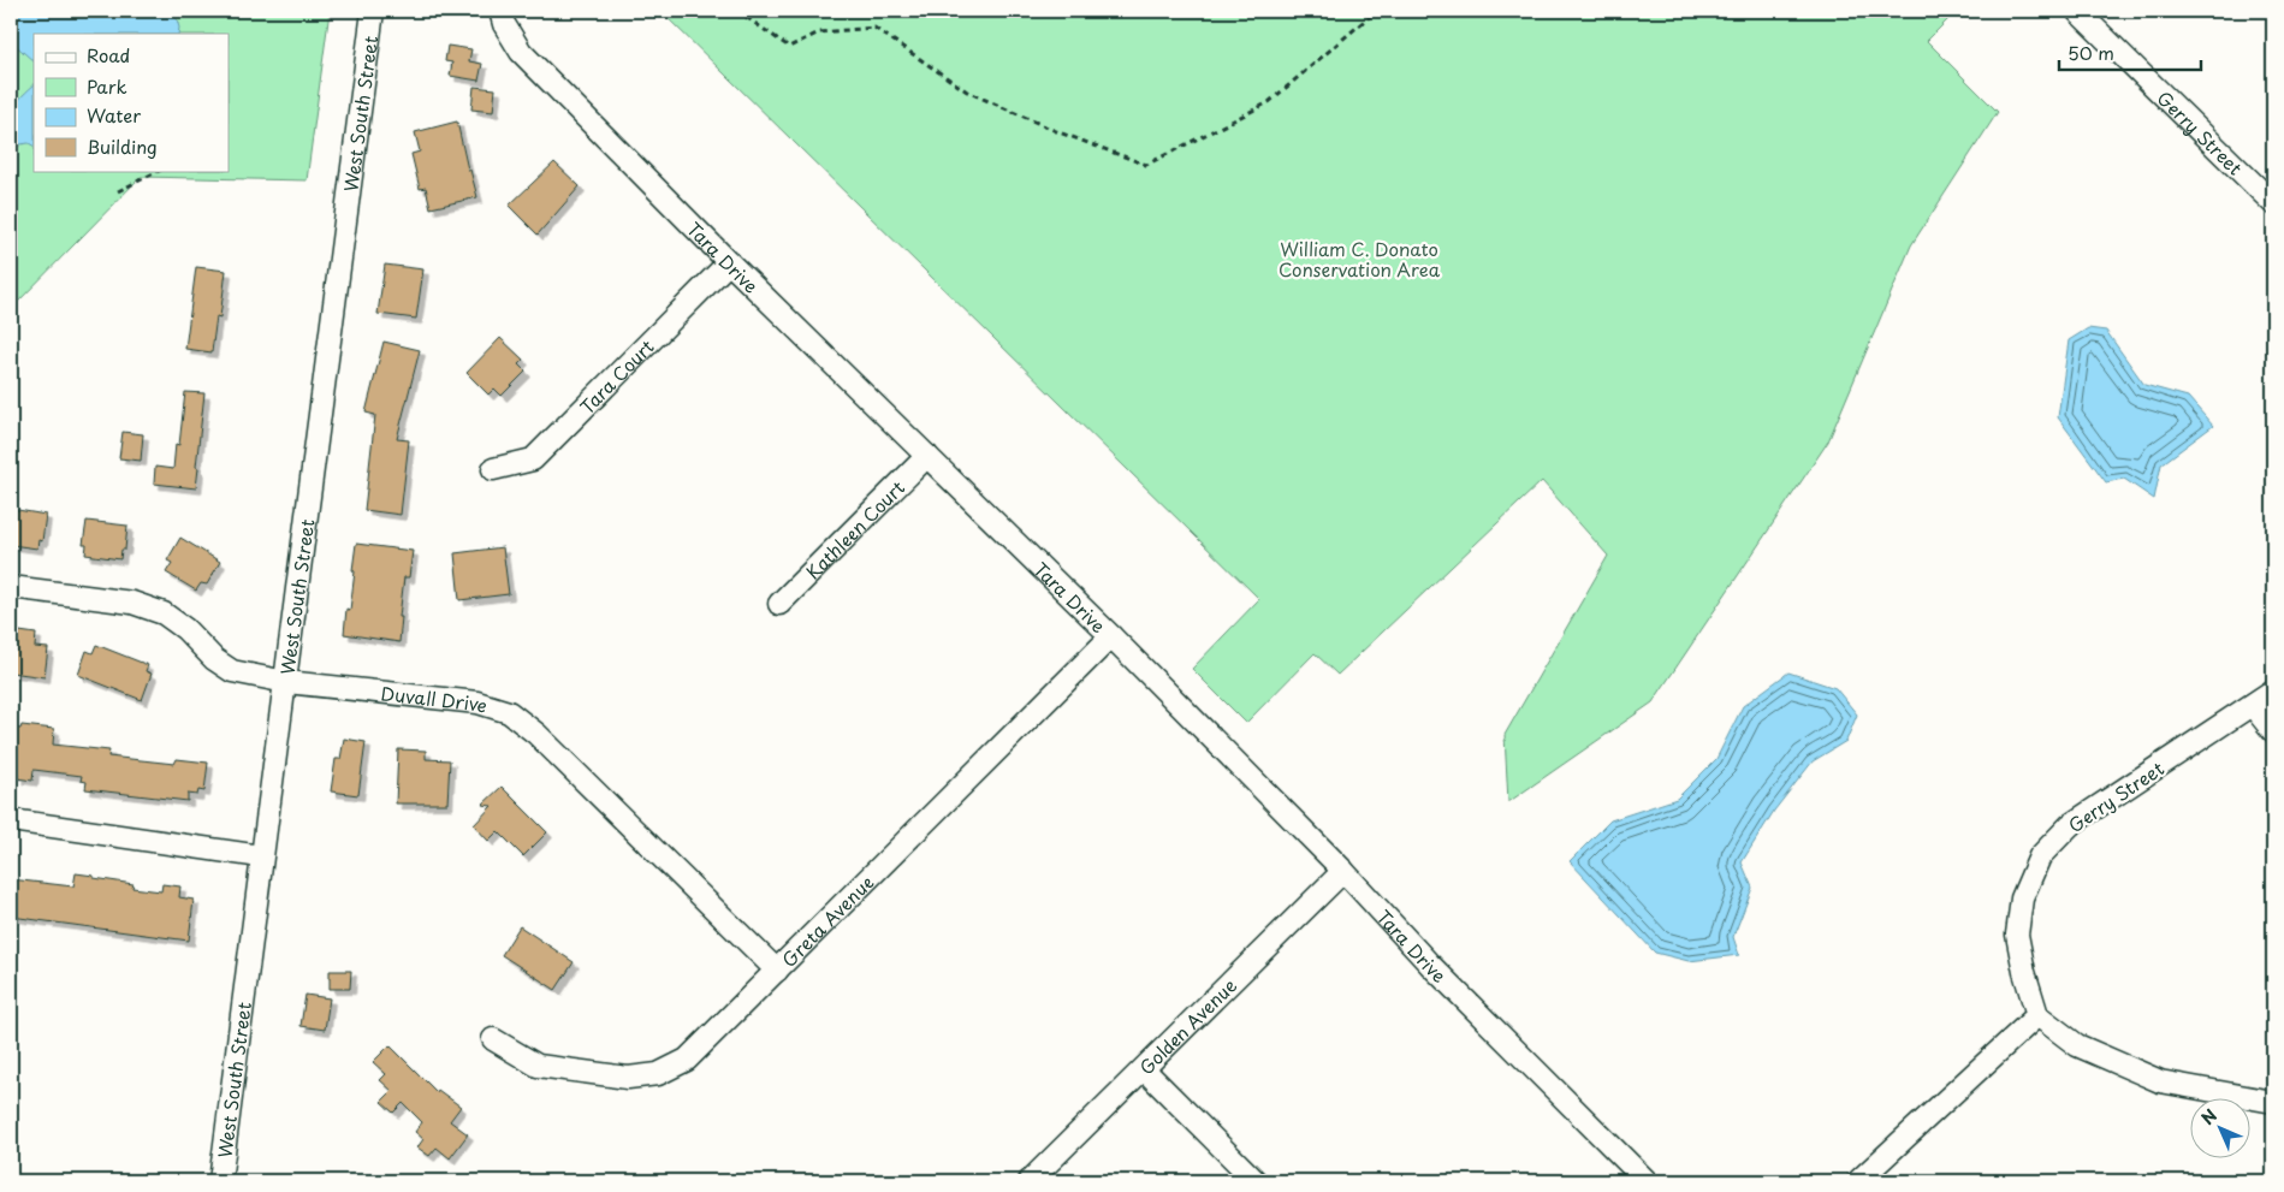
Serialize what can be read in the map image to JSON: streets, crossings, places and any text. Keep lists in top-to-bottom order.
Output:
{
  "streets": {
    "street": [
      "West South Street",
      "Gerry Street",
      "Tara Drive",
      "Tara Court",
      "Kathleen Court",
      "Duvall Drive",
      "Greta Avenue",
      "Golden Avenue"
    ]
  },
  "crossings": [
    ["West South Street", "Duvall Drive"],
    ["Tara Drive", "Tara Court"],
    ["Tara Drive", "Kathleen Court"],
    ["Tara Drive", "Greta Avenue"],
    ["Tara Drive", "Golden Avenue"],
    ["Duvall Drive", "Greta Avenue"]
  ],
  "parks": ["William C. Donato Conservation Area"],
  "legend": [
    "Road",
    "Park",
    "Water",
    "Building"
  ],
  "scale_bar": "50 m",
  "north": "top left"
}
